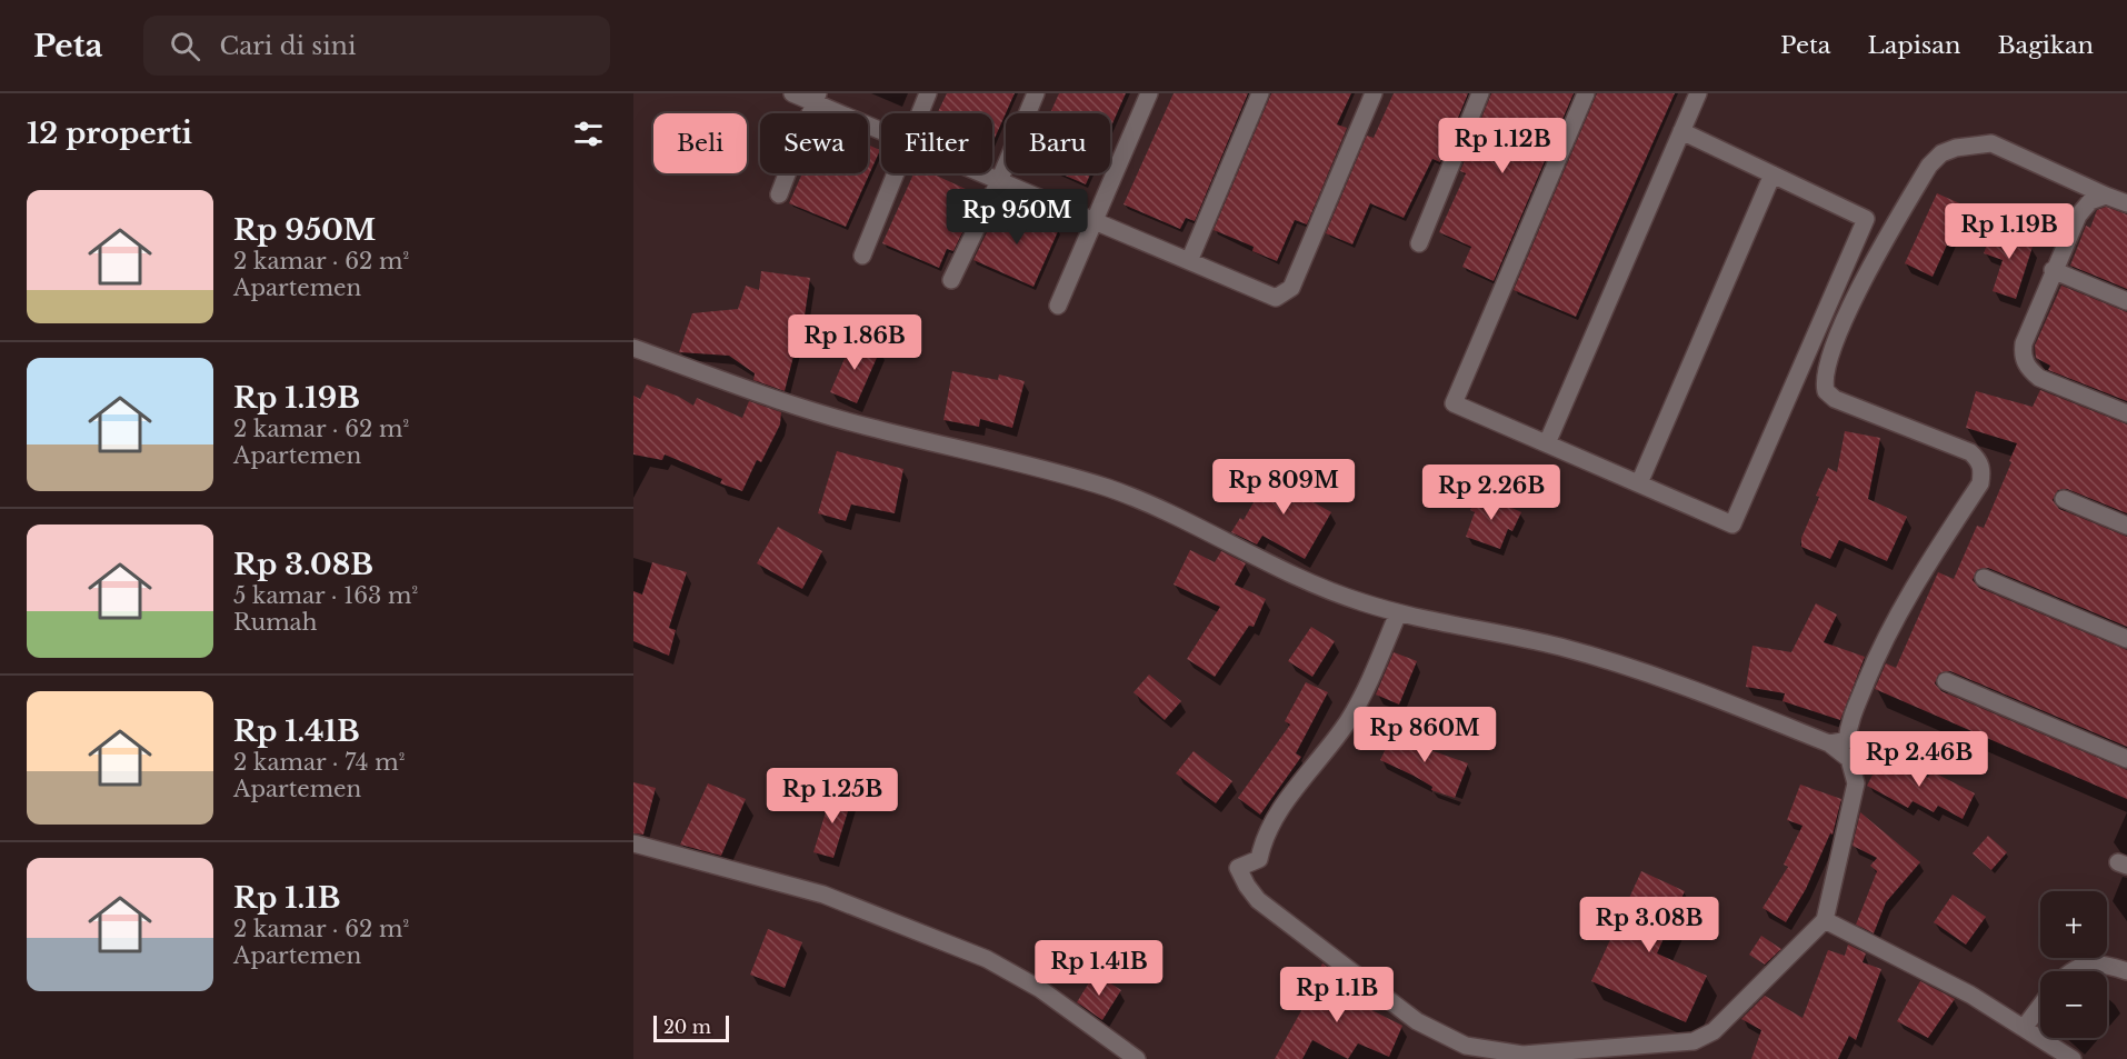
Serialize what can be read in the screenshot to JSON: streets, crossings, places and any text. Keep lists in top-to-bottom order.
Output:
{
  "scale_bar": "20 m",
  "page": {
    "header": "Peta",
    "search": "Cari di sini",
    "nav": ["Peta", "Lapisan", "Bagikan"],
    "heading": "12 properti",
    "chip": [
      "Beli",
      "Sewa",
      "Filter",
      "Baru"
    ],
    "price": [
      "Rp 1.12B",
      "Rp 950M",
      "Rp 1.19B",
      "Rp 1.86B",
      "Rp 809M",
      "Rp 2.26B",
      "Rp 860M",
      "Rp 2.46B",
      "Rp 1.25B",
      "Rp 3.08B",
      "Rp 1.41B",
      "Rp 1.1B"
    ],
    "list": [
      {
        "name": "Rp 950M",
        "note": "2 kamar · 62 m² · Apartemen"
      },
      {
        "name": "Rp 1.19B",
        "note": "2 kamar · 62 m² · Apartemen"
      },
      {
        "name": "Rp 3.08B",
        "note": "5 kamar · 163 m² · Rumah"
      },
      {
        "name": "Rp 1.41B",
        "note": "2 kamar · 74 m² · Apartemen"
      },
      {
        "name": "Rp 1.1B",
        "note": "2 kamar · 62 m² · Apartemen"
      }
    ],
    "map_buttons": ["+", "−"],
    "scale": "20 m"
  }
}
